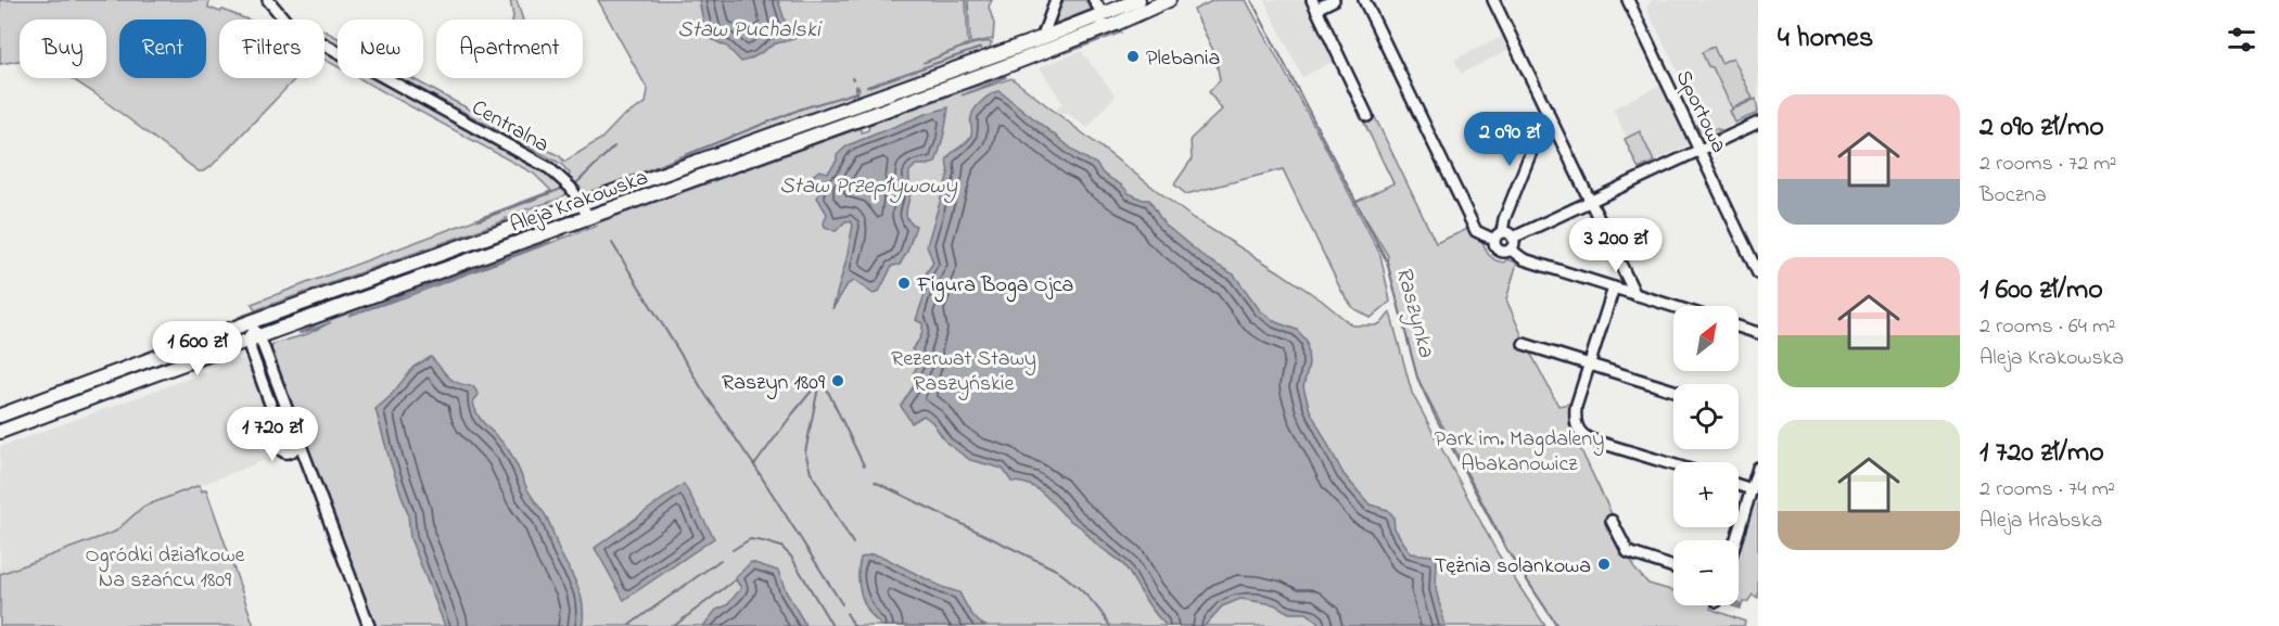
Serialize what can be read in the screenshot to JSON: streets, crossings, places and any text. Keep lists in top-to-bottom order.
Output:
{
  "streets": {
    "main road": ["Aleja Krakowska"],
    "street": ["Sportowa", "Centralna"]
  },
  "crossings": [
    ["Centralna", "Aleja Krakowska"]
  ],
  "water": ["Staw Puchalski", "Staw Przepływowy", "Raszynka"],
  "parks": ["Rezerwat Stawy Raszyńskie", "Park im. Magdaleny Abakanowicz", "Ogródki działkowe Na szańcu 1809"],
  "places": [
    "Plebania",
    "Figura Boga Ojca",
    "Raszyn 1809",
    "Tężnia solankowa"
  ],
  "north": "top right",
  "page": {
    "heading": "4 homes",
    "chip": [
      "Buy",
      "Rent",
      "Filters",
      "New",
      "Apartment"
    ],
    "list": [
      {
        "name": "2 090 zł/mo",
        "note": "2 rooms · 72 m² · Boczna"
      },
      {
        "name": "1 600 zł/mo",
        "note": "2 rooms · 64 m² · Aleja Krakowska"
      },
      {
        "name": "1 720 zł/mo",
        "note": "2 rooms · 74 m² · Aleja Hrabska"
      }
    ],
    "price": [
      "2 090 zł",
      "3 200 zł",
      "1 600 zł",
      "1 720 zł"
    ],
    "map_buttons": ["+", "−"]
  }
}
